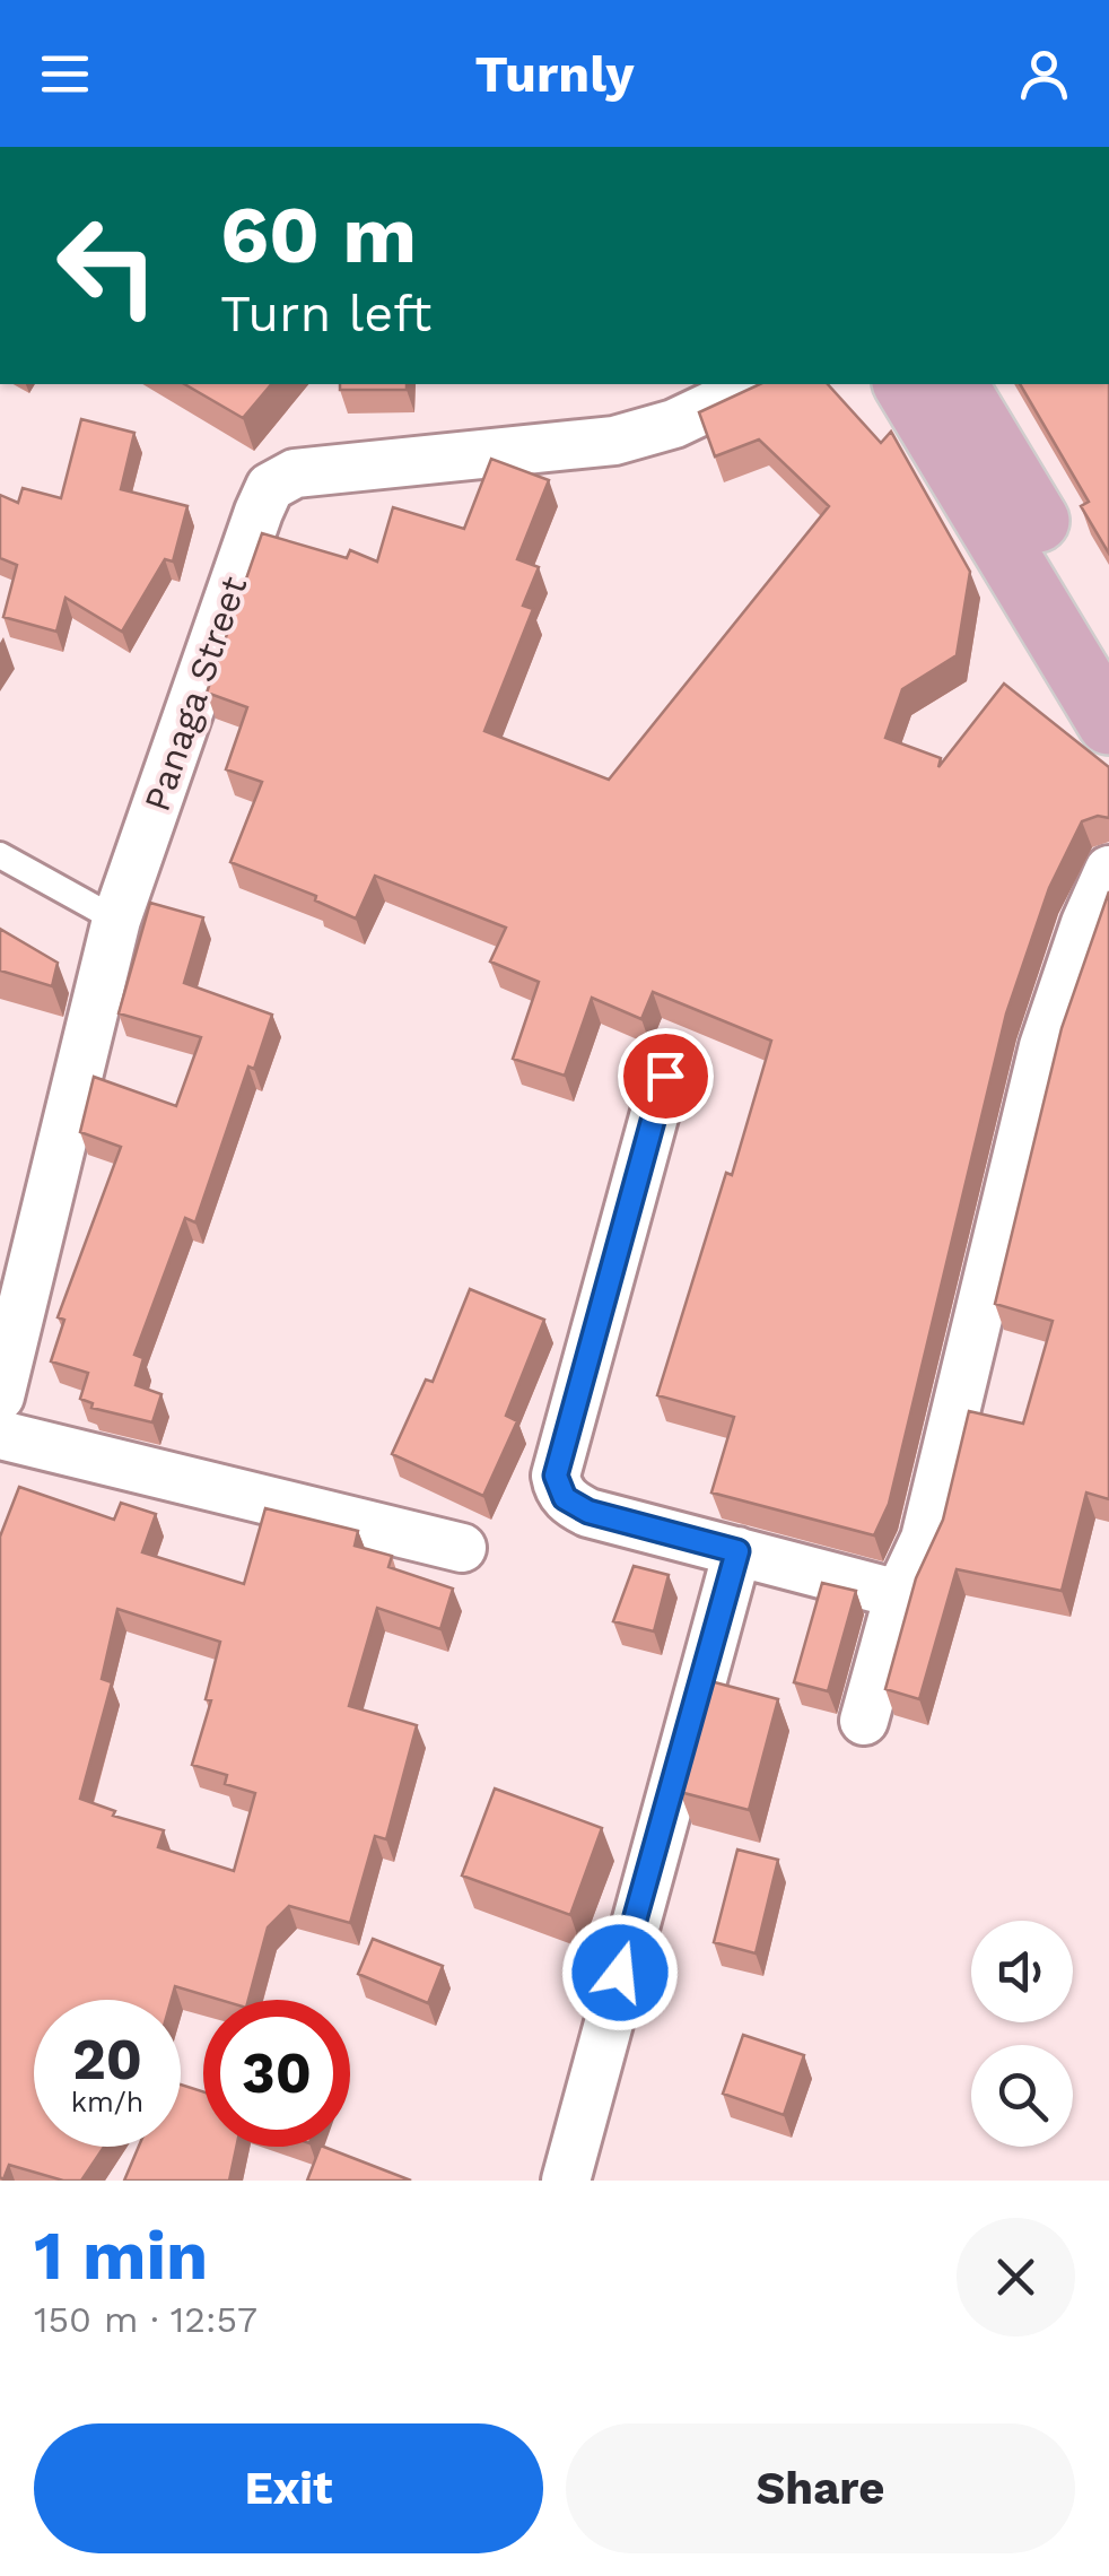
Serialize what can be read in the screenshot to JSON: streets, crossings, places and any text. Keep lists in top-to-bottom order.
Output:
{
  "streets": {
    "street": ["Panaga Street"]
  },
  "page": {
    "header": "Turnly",
    "turn": ["60 m", "Turn left"],
    "speed": "20 km/h",
    "limit": "30",
    "heading": ["1 min", "150 m · 12:57"],
    "buttons": ["Exit", "Share"]
  }
}
